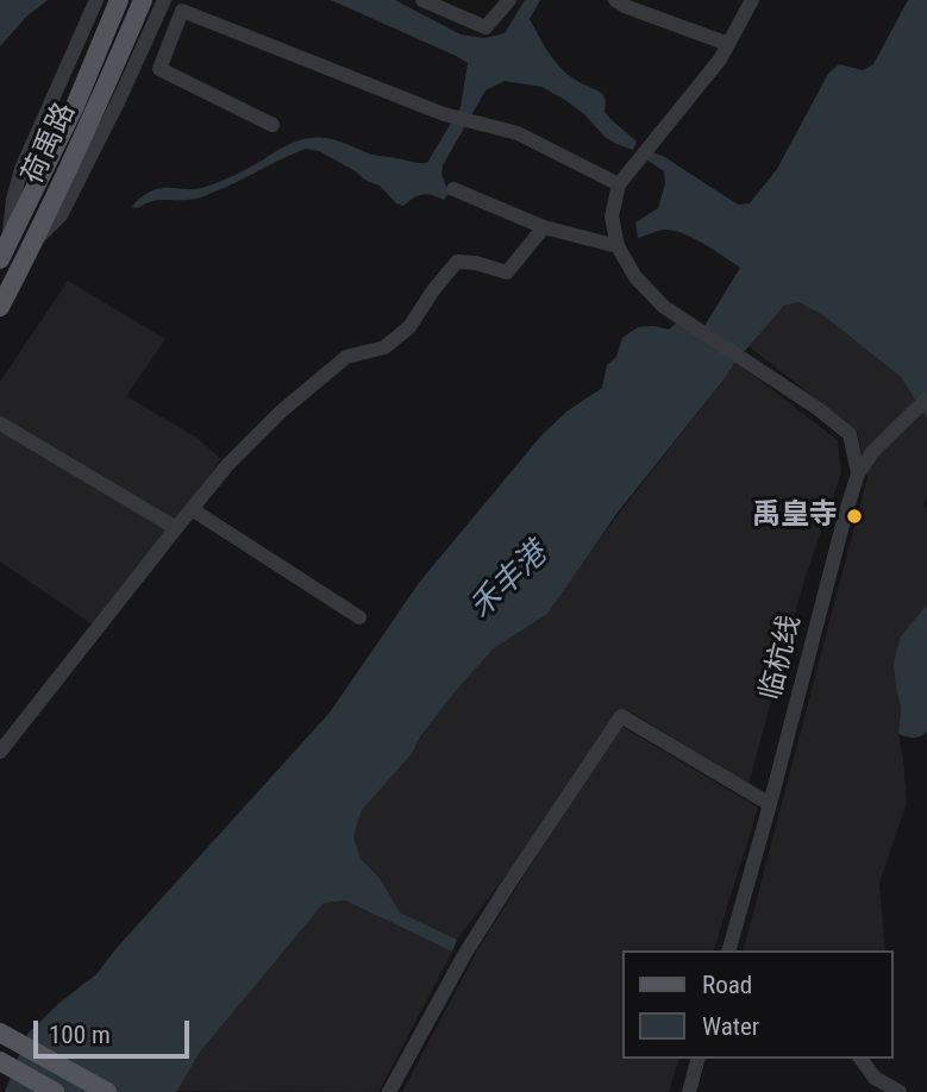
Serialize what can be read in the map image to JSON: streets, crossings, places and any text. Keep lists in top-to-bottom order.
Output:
{
  "streets": {
    "main road": ["荷禹路"],
    "street": ["临杭线"]
  },
  "water": ["禾丰港"],
  "places": ["禹皇寺"],
  "legend": ["Road", "Water"],
  "scale_bar": "100 m"
}
